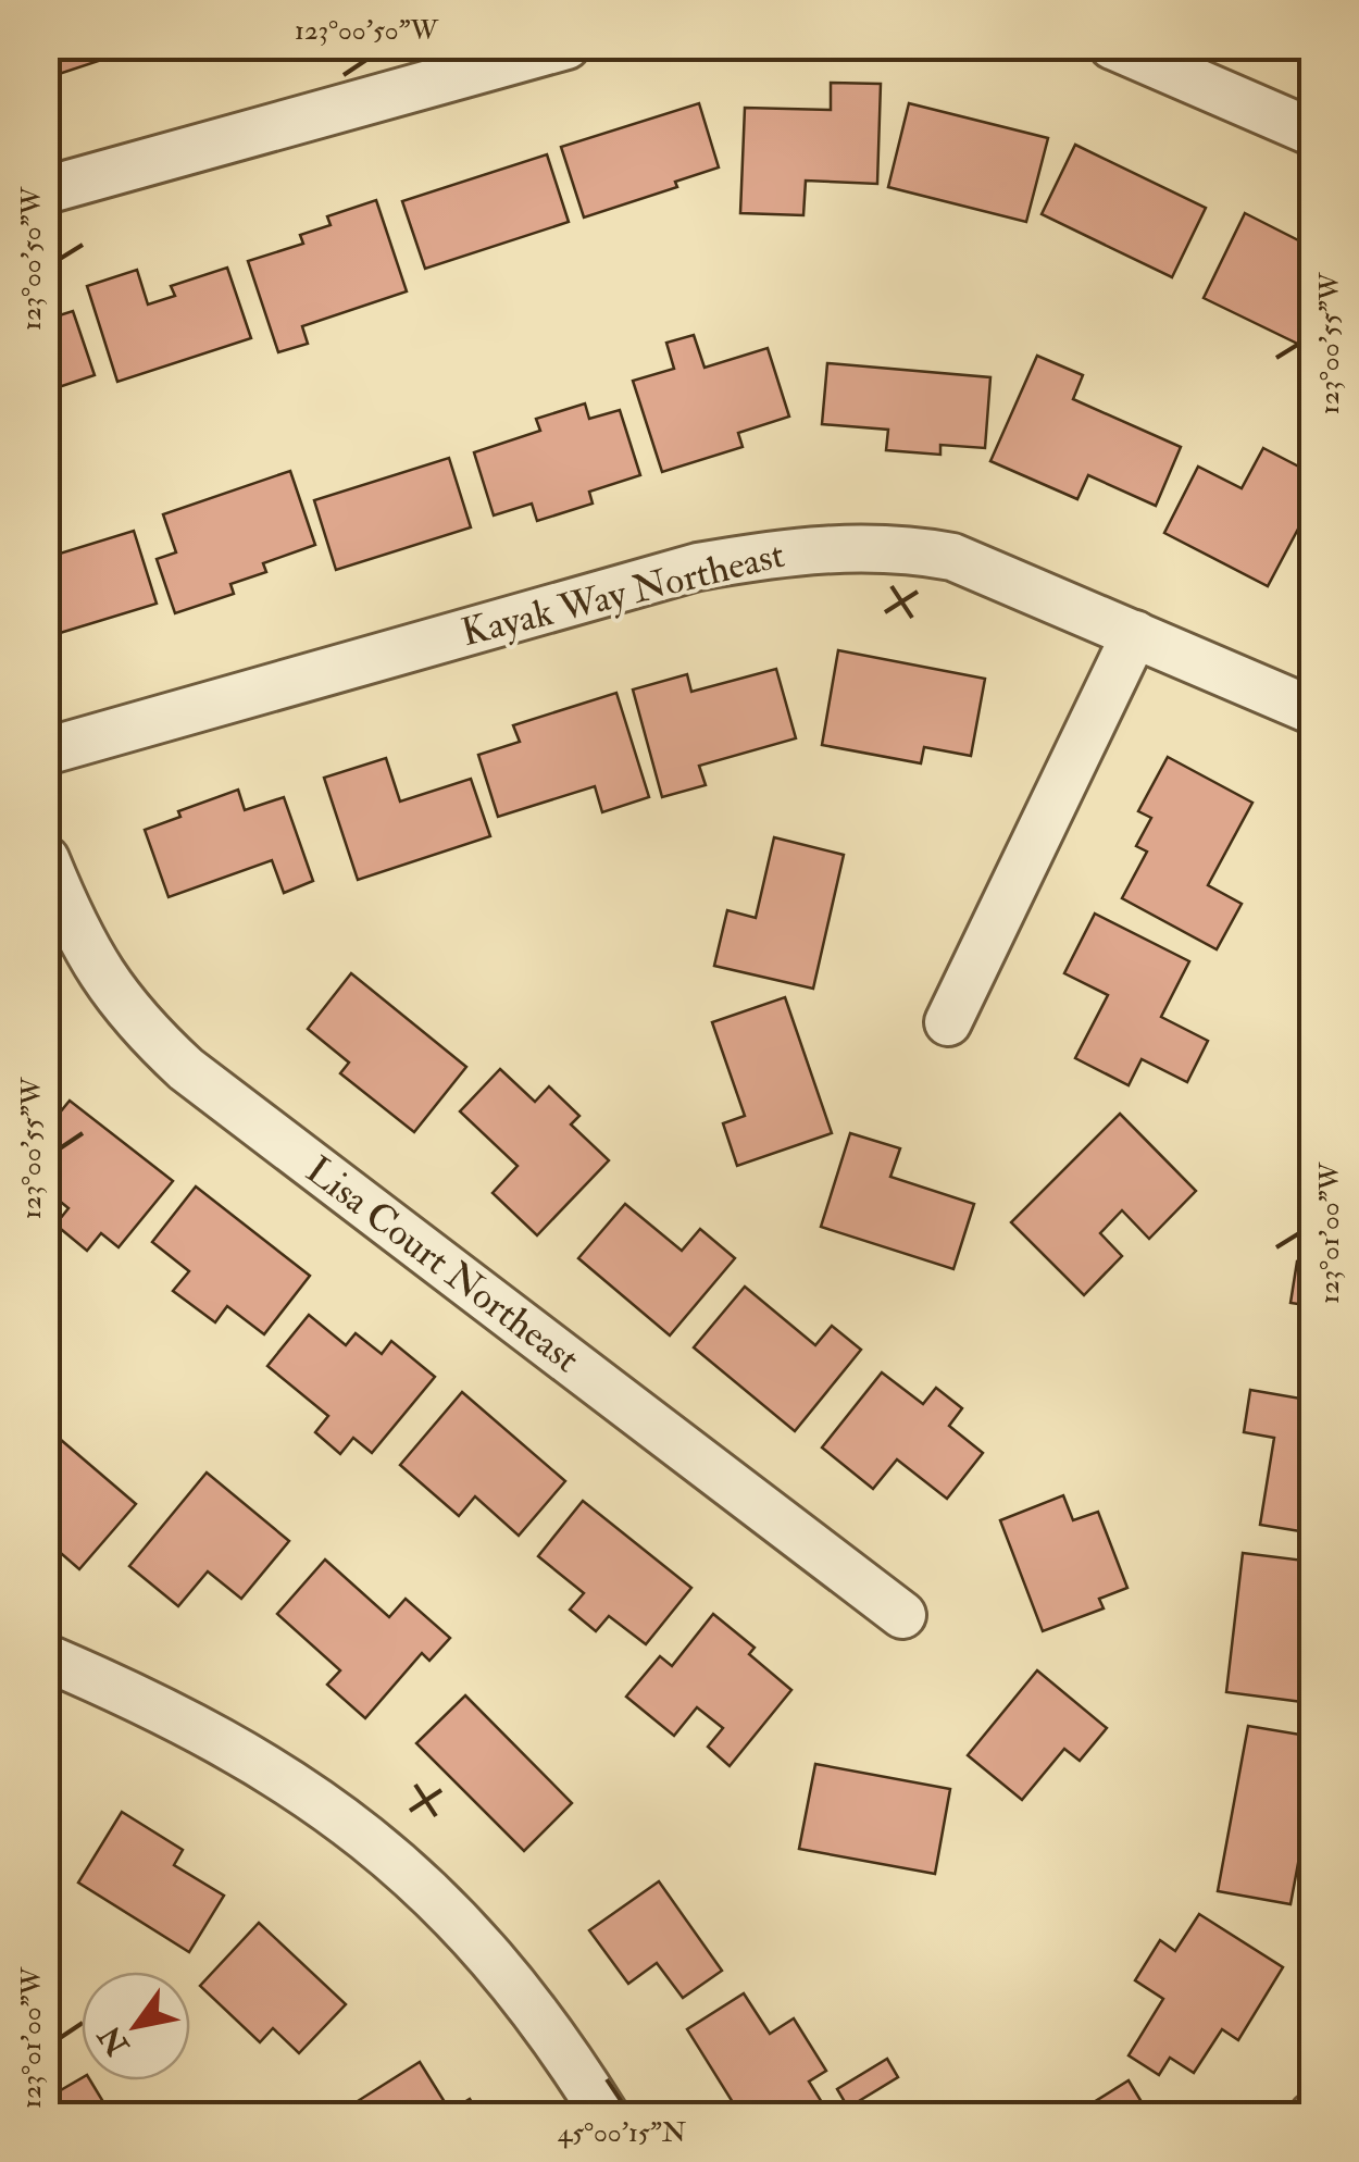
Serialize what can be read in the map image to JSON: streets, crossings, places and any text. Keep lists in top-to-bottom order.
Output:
{
  "streets": {
    "street": ["Kayak Way Northeast", "Lisa Court Northeast"]
  },
  "north": "bottom left",
  "coordinates": [
    "123°00'50\"W",
    "123°00'55\"W",
    "123°01'00\"W",
    "45°00'15\"N"
  ]
}
